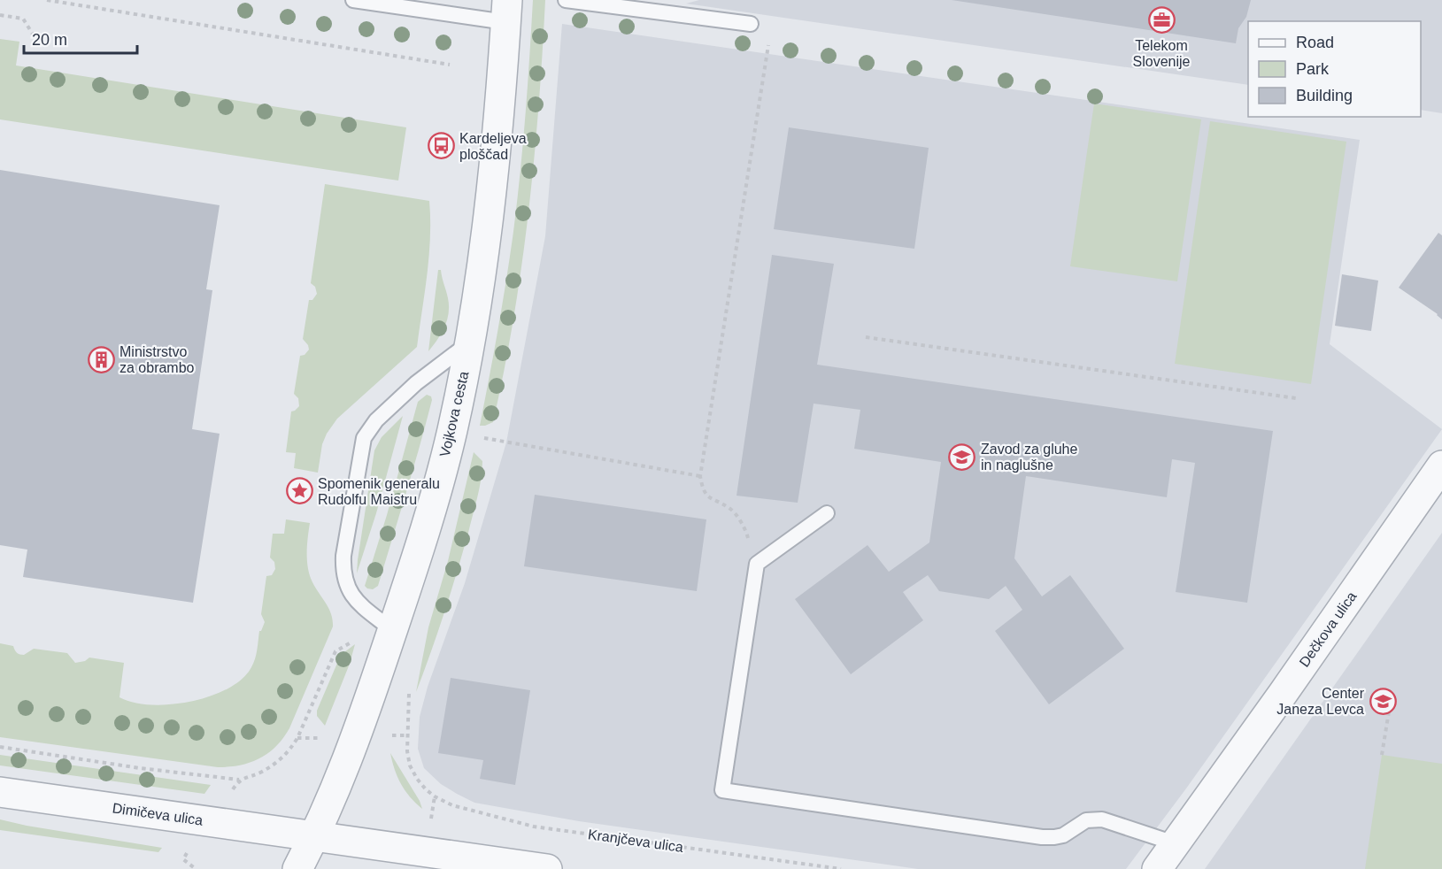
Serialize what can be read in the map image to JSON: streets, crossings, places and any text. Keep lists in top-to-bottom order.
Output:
{
  "streets": {
    "street": ["Vojkova cesta", "Dečkova ulica", "Dimičeva ulica"],
    "path": ["Kranjčeva ulica"]
  },
  "crossings": [
    ["Vojkova cesta", "Dimičeva ulica"]
  ],
  "places": {
    "office": ["Telekom Slovenije"],
    "bus stop": ["Kardeljeva ploščad"],
    "building": ["Ministrstvo za obrambo"],
    "school or university": ["Zavod za gluhe in naglušne", "Center Janeza Levca"],
    "place": ["Spomenik generalu Rudolfu Maistru"]
  },
  "legend": ["Road", "Park", "Building"],
  "scale_bar": "20 m"
}
